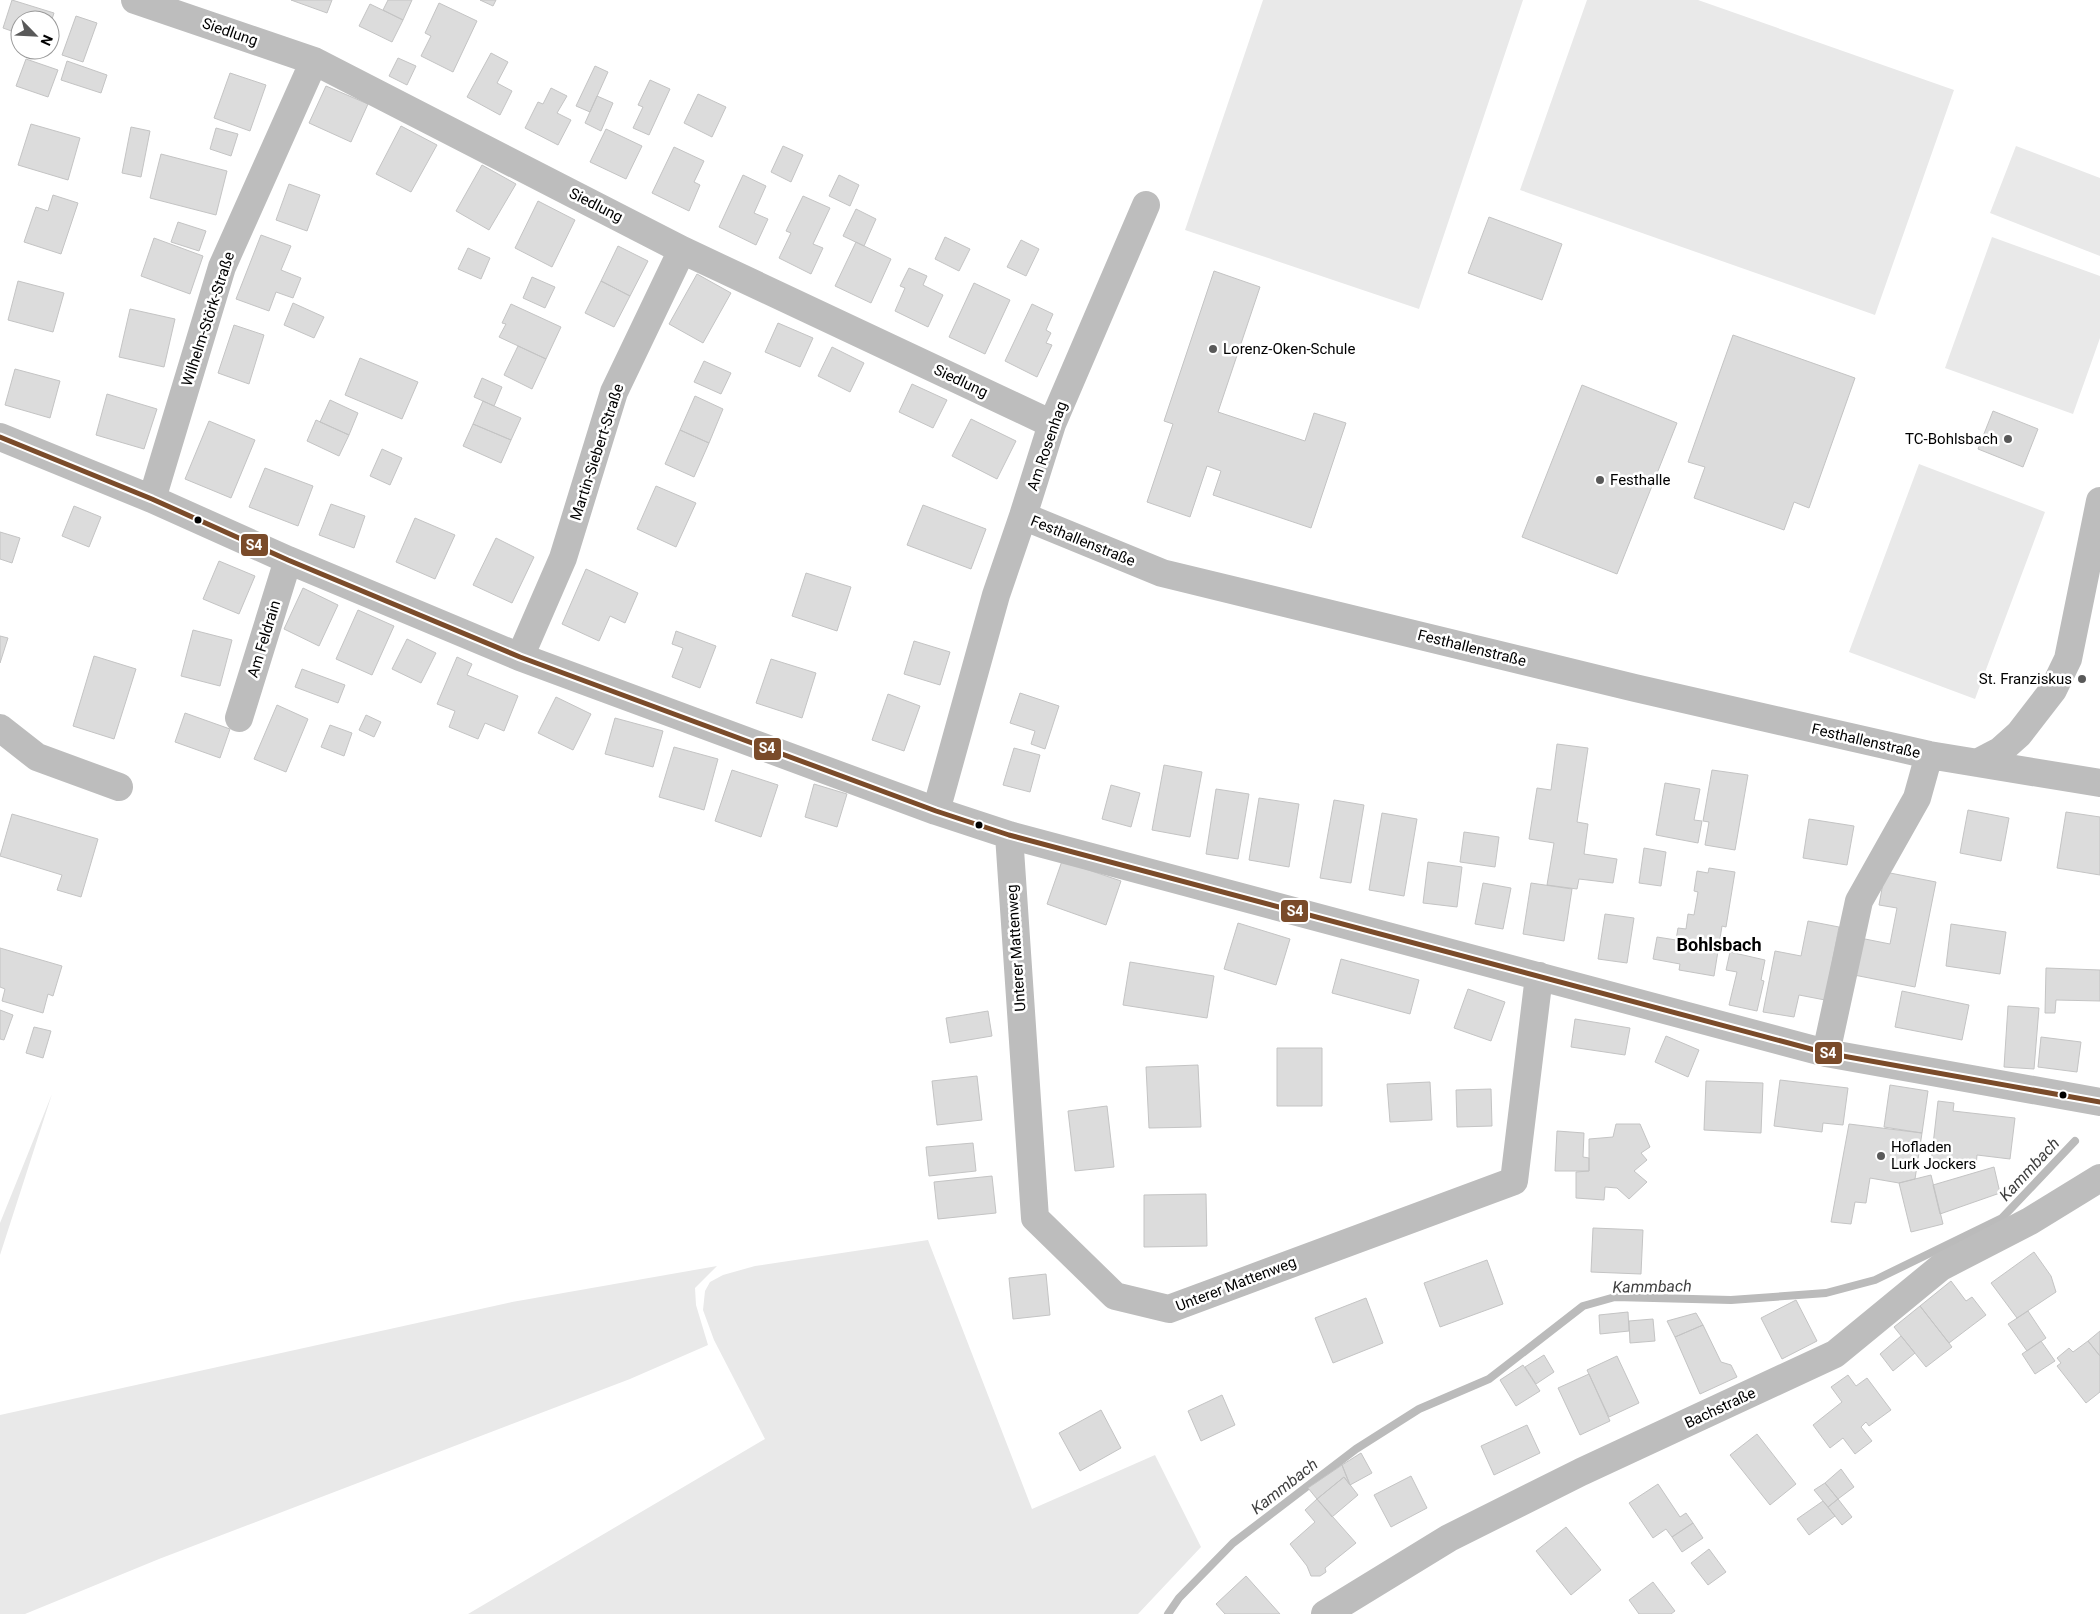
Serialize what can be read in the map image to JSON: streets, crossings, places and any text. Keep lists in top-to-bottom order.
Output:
{
  "streets": {
    "street": [
      "Siedlung",
      "Wilhelm-Störk-Straße",
      "Am Rosenhag",
      "Martin-Siebert-Straße",
      "Festhallenstraße",
      "Am Feldrain",
      "Unterer Mattenweg",
      "Bachstraße"
    ]
  },
  "crossings": [
    ["Siedlung", "Wilhelm-Störk-Straße"],
    ["Siedlung", "Am Rosenhag"],
    ["Siedlung", "Martin-Siebert-Straße"],
    ["Am Rosenhag", "Festhallenstraße"]
  ],
  "districts": ["Bohlsbach"],
  "water": ["Kammbach"],
  "places": [
    "Lorenz-Oken-Schule",
    "TC-Bohlsbach",
    "Festhalle",
    "St. Franziskus",
    "Hofladen Lurk Jockers"
  ],
  "lines": ["transit line S4"],
  "north": "bottom right"
}
